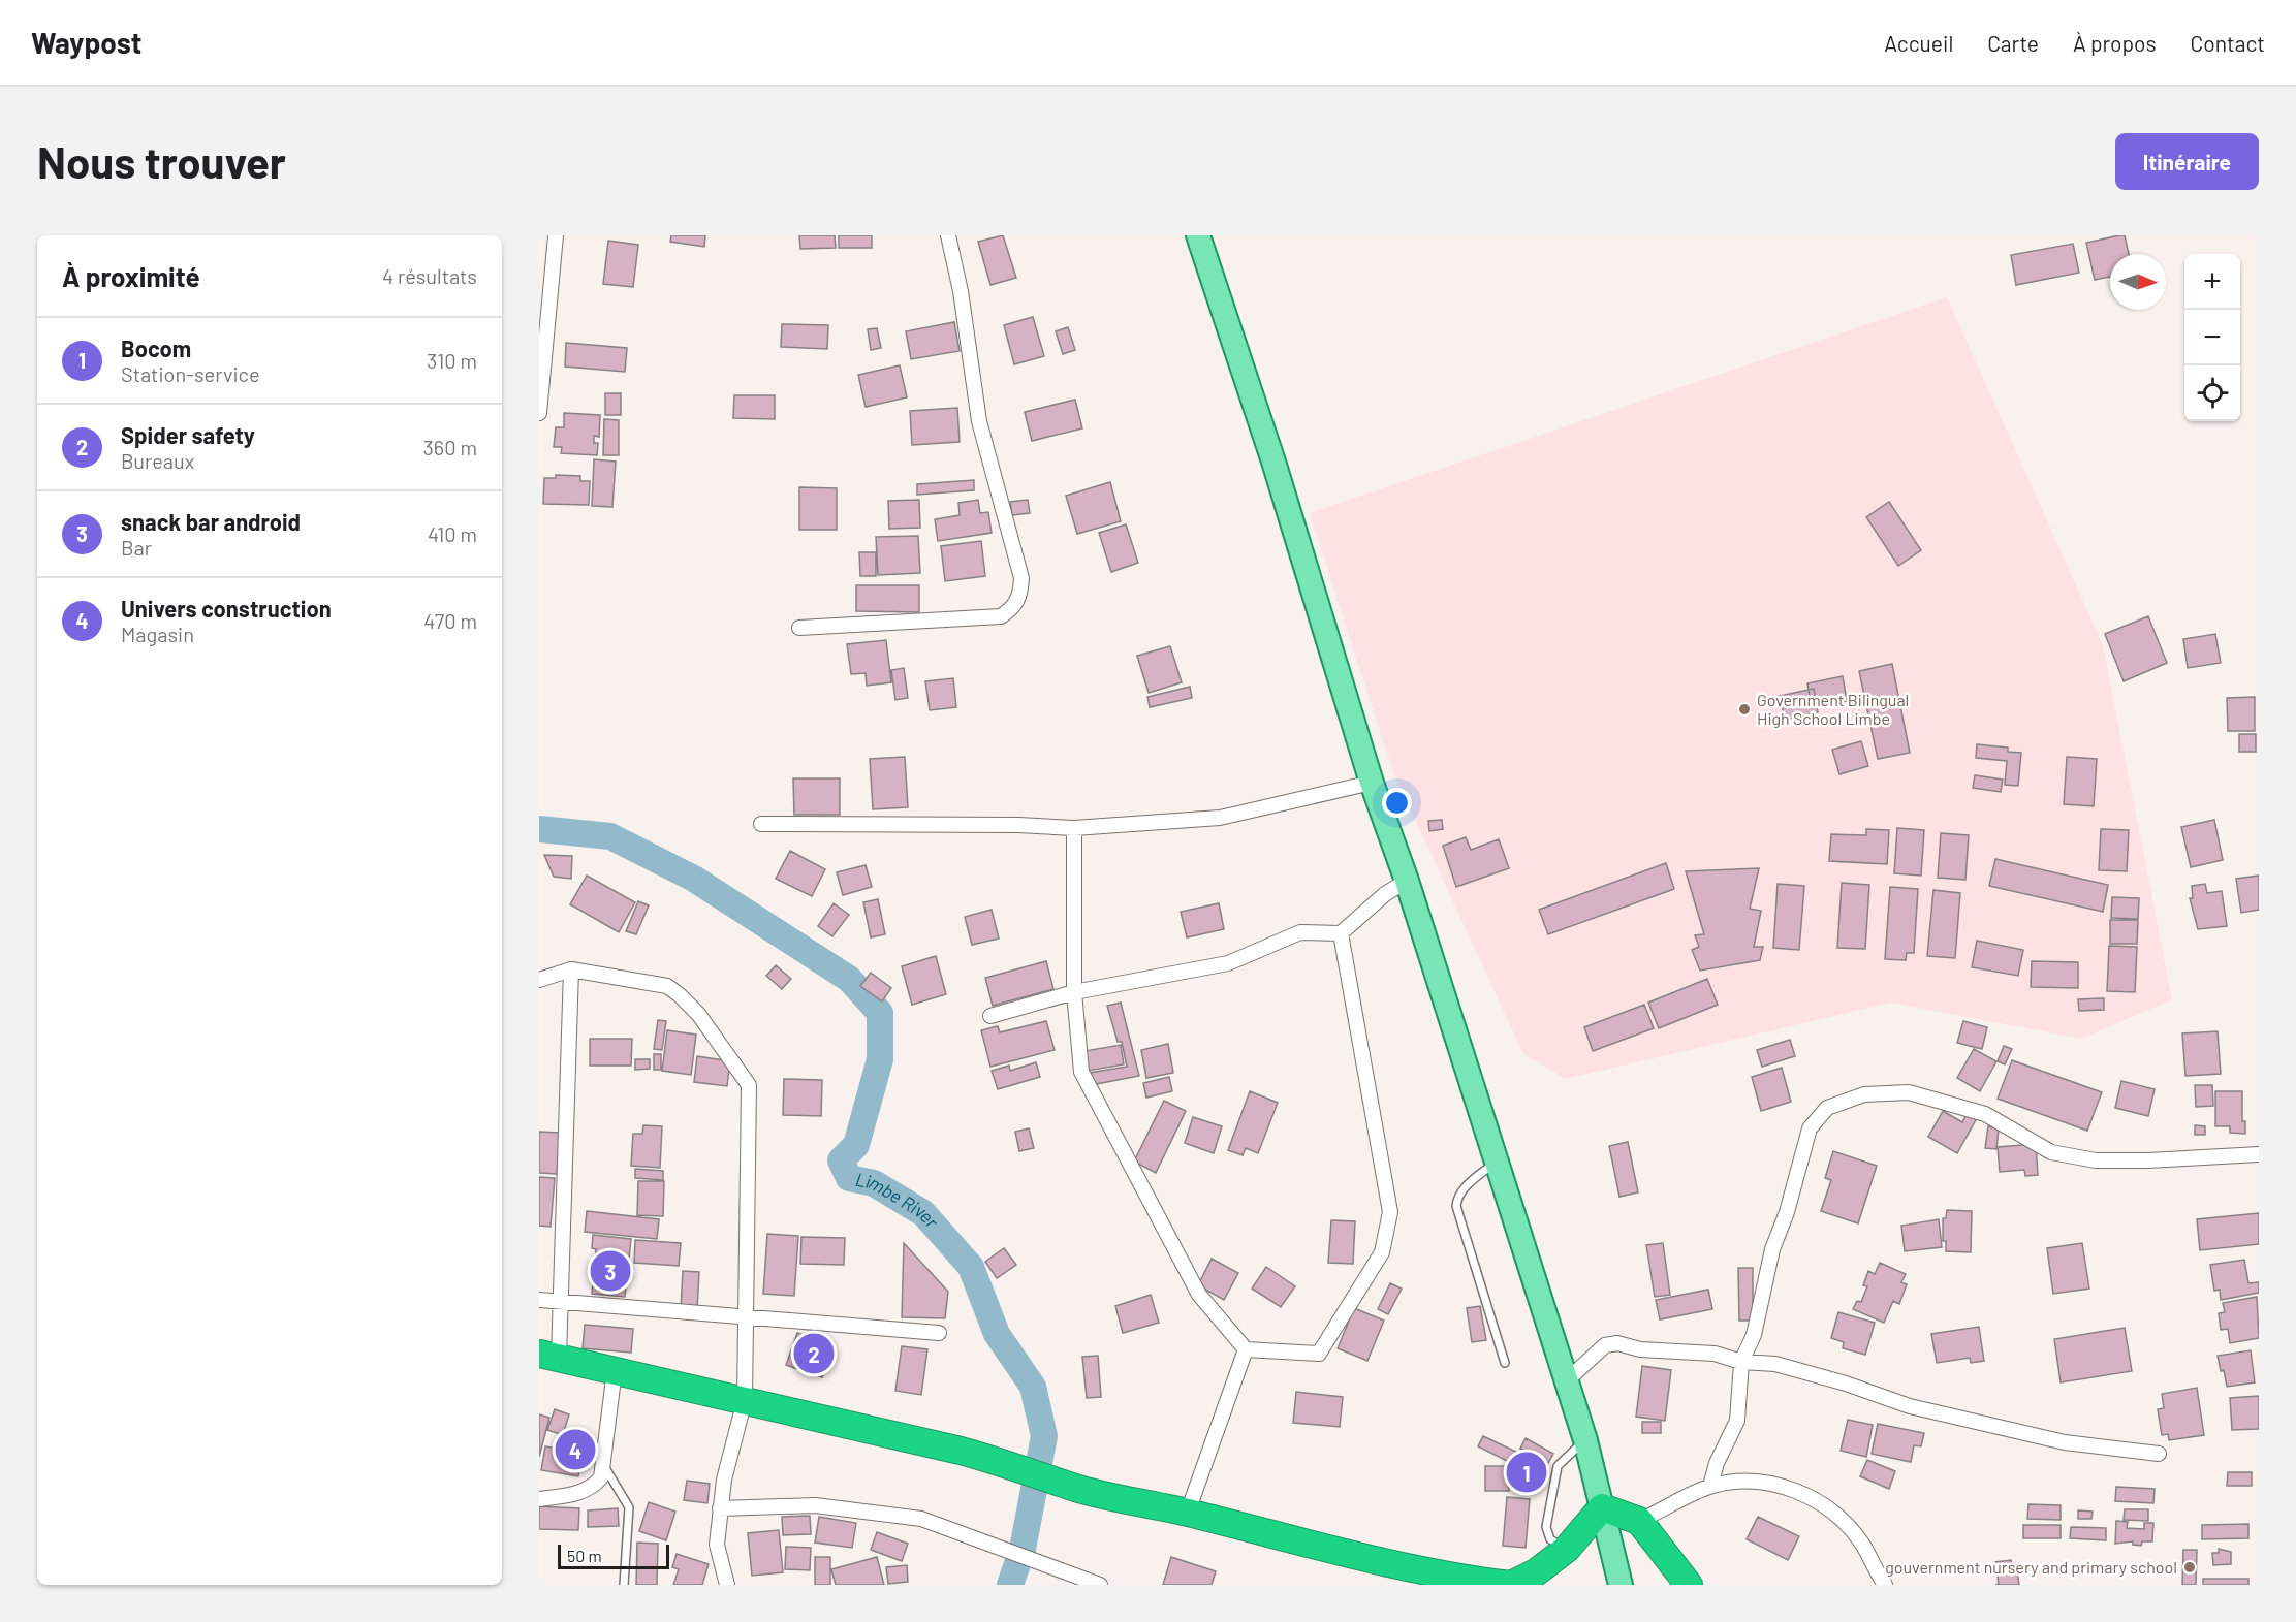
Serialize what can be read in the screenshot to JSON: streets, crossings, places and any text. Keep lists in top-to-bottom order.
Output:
{
  "water": ["Limbe River"],
  "places": ["Government Bilingual High School Limbe", "gouvernment nursery and primary school"],
  "scale_bar": "50 m",
  "north": "right",
  "page": {
    "header": "Waypost",
    "nav": [
      "Accueil",
      "Carte",
      "À propos",
      "Contact"
    ],
    "buttons": "Itinéraire",
    "title": "Nous trouver",
    "heading": ["À proximité", "4 résultats"],
    "map_buttons": ["+", "−"],
    "list": [
      {
        "mark": "1",
        "name": "Bocom",
        "note": "Station-service",
        "value": "310 m"
      },
      {
        "mark": "2",
        "name": "Spider safety",
        "note": "Bureaux",
        "value": "360 m"
      },
      {
        "mark": "3",
        "name": "snack bar android",
        "note": "Bar",
        "value": "410 m"
      },
      {
        "mark": "4",
        "name": "Univers construction",
        "note": "Magasin",
        "value": "470 m"
      }
    ],
    "pins": [
      "3",
      "2",
      "4",
      "1"
    ],
    "scale": "50 m"
  }
}
